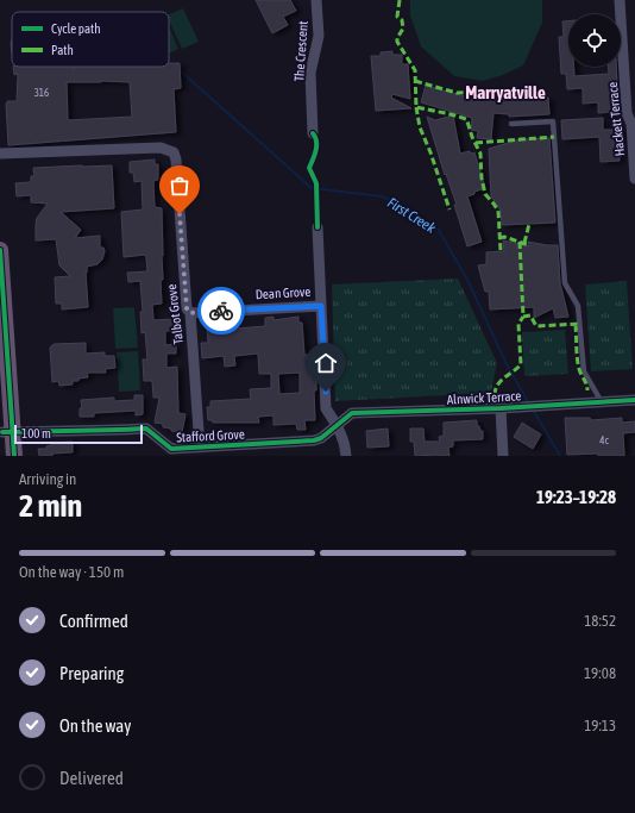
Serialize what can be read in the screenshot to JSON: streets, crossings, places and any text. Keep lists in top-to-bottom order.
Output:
{
  "streets": {
    "street": [
      "The Crescent",
      "Hackett Terrace",
      "Dean Grove",
      "Talbot Grove",
      "Alnwick Terrace",
      "Stafford Grove"
    ]
  },
  "crossings": [
    ["Dean Grove", "Talbot Grove"],
    ["Dean Grove", "Alnwick Terrace"],
    ["Dean Grove", "Stafford Grove"],
    ["Talbot Grove", "Stafford Grove"],
    ["Alnwick Terrace", "Stafford Grove"]
  ],
  "districts": ["Marryatville"],
  "water": ["First Creek"],
  "house_numbers": ["316", "4c"],
  "legend": ["Cycle path", "Path"],
  "scale_bar": "100 m",
  "page": {
    "scale": "100 m",
    "heading": ["2 min", "Arriving in", "19:23–19:28"],
    "bar": "On the way · 150 m",
    "list": [
      ["Confirmed", "18:52"],
      ["Preparing", "19:08"],
      ["On the way", "19:13"],
      "Delivered"
    ]
  }
}
